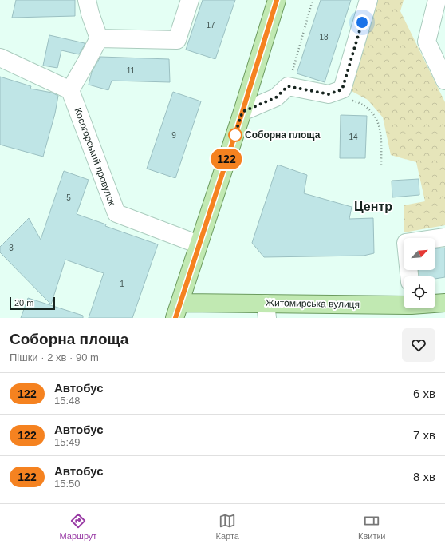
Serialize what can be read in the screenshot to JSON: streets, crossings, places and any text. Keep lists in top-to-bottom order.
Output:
{
  "streets": {
    "main road": ["Житомирська вулиця"],
    "street": ["Косогорський провулок"]
  },
  "districts": ["Центр"],
  "places": ["Соборна площа"],
  "lines": ["bus line 122"],
  "house_numbers": [
    "17",
    "18",
    "11",
    "9",
    "14",
    "5",
    "3",
    "1"
  ],
  "scale_bar": "20 m",
  "north": "top right",
  "page": {
    "on_map": "122",
    "scale": "20 m",
    "heading": ["Соборна площа", "Пішки · 2 хв · 90 m"],
    "list": [
      {
        "mark": "122",
        "name": "Автобус",
        "note": "15:48",
        "value": "6 хв"
      },
      {
        "mark": "122",
        "name": "Автобус",
        "note": "15:49",
        "value": "7 хв"
      },
      {
        "mark": "122",
        "name": "Автобус",
        "note": "15:50",
        "value": "8 хв"
      }
    ],
    "tabs": ["Маршрут", "Карта", "Квитки"]
  }
}
